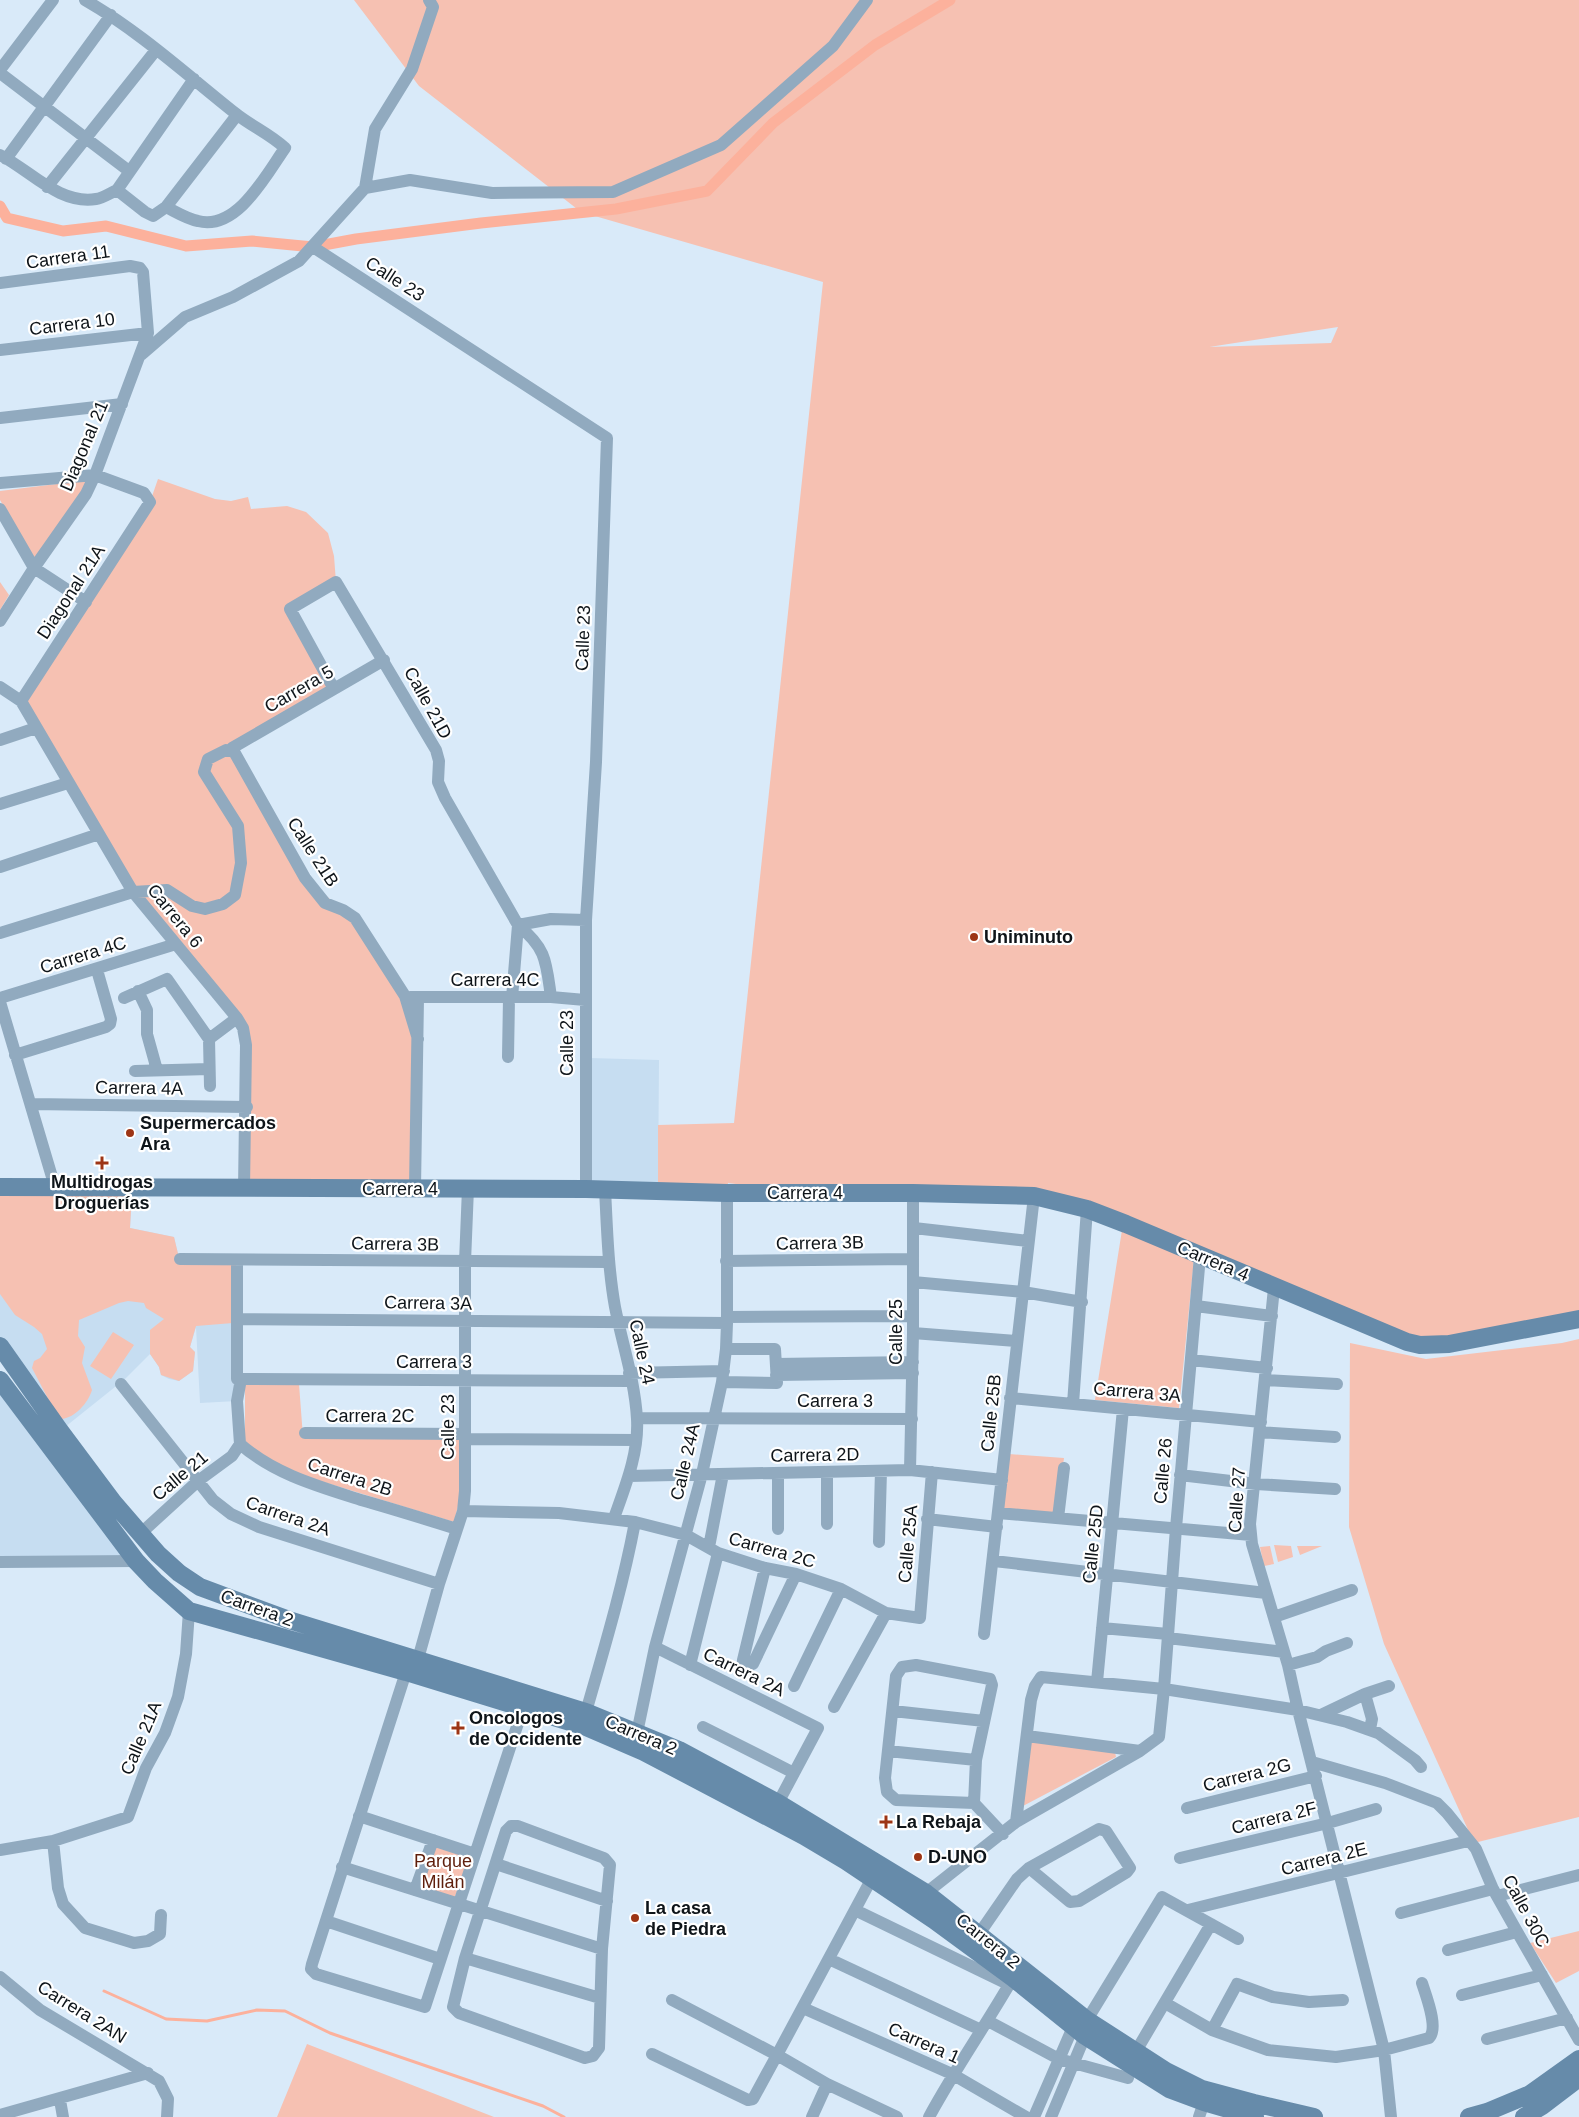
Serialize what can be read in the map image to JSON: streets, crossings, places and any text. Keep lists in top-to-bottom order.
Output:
{
  "streets": {
    "main road": ["Carrera 4", "Carrera 2"],
    "street": [
      "Carrera 11",
      "Calle 23",
      "Carrera 10",
      "Diagonal 21",
      "Diagonal 21A",
      "Carrera 5",
      "Calle 21D",
      "Calle 21B",
      "Carrera 6",
      "Carrera 4C",
      "Carrera 4A",
      "Carrera 3B",
      "Carrera 3A",
      "Calle 25",
      "Calle 24",
      "Carrera 3",
      "Calle 25B",
      "Carrera 2C",
      "Carrera 2D",
      "Calle 24A",
      "Calle 26",
      "Calle 21",
      "Carrera 2B",
      "Calle 27",
      "Carrera 2A",
      "Calle 25A",
      "Calle 25D",
      "Calle 21A",
      "Carrera 2G",
      "Carrera 2F",
      "Carrera 2E",
      "Calle 30C",
      "Carrera 2AN",
      "Carrera 1"
    ]
  },
  "crossings": [
    ["Carrera 11", "Diagonal 21"],
    ["Calle 23", "Carrera 4C"],
    ["Calle 23", "Carrera 4"],
    ["Calle 23", "Carrera 3B"],
    ["Calle 23", "Carrera 3A"],
    ["Calle 23", "Carrera 3"],
    ["Calle 23", "Carrera 2C"],
    ["Calle 23", "Carrera 2B"],
    ["Calle 23", "Carrera 2A"],
    ["Calle 23", "Carrera 2"],
    ["Carrera 10", "Diagonal 21"],
    ["Diagonal 21", "Diagonal 21A"],
    ["Diagonal 21A", "Carrera 6"],
    ["Carrera 5", "Calle 21D"],
    ["Carrera 5", "Calle 21B"],
    ["Carrera 5", "Carrera 6"],
    ["Calle 21D", "Carrera 4C"],
    ["Calle 21B", "Carrera 4C"],
    ["Carrera 6", "Carrera 4C"],
    ["Carrera 6", "Carrera 4A"],
    ["Carrera 6", "Carrera 4"],
    ["Carrera 4", "Calle 25"],
    ["Carrera 4", "Calle 24"],
    ["Carrera 4", "Calle 25B"],
    ["Carrera 4", "Calle 24A"],
    ["Carrera 4", "Calle 26"],
    ["Carrera 4", "Calle 27"],
    ["Carrera 3B", "Calle 25"],
    ["Carrera 3B", "Calle 24"],
    ["Carrera 3B", "Calle 24A"],
    ["Carrera 3A", "Calle 24"],
    ["Carrera 3A", "Calle 25B"],
    ["Carrera 3A", "Calle 26"],
    ["Carrera 3A", "Calle 27"],
    ["Carrera 3A", "Calle 25D"],
    ["Calle 25", "Carrera 3"],
    ["Calle 25", "Carrera 2D"],
    ["Calle 24", "Carrera 3"],
    ["Calle 24", "Carrera 2C"],
    ["Calle 24", "Carrera 2D"],
    ["Carrera 3", "Calle 24A"],
    ["Calle 25B", "Carrera 2D"],
    ["Carrera 2C", "Calle 24A"],
    ["Carrera 2C", "Calle 25A"],
    ["Carrera 2D", "Calle 24A"],
    ["Carrera 2D", "Calle 25A"],
    ["Calle 24A", "Carrera 2A"],
    ["Calle 24A", "Carrera 2"],
    ["Calle 26", "Carrera 2"],
    ["Calle 21", "Carrera 2B"],
    ["Calle 21", "Carrera 2A"],
    ["Calle 21", "Carrera 2"],
    ["Calle 27", "Carrera 2G"],
    ["Calle 27", "Carrera 2F"],
    ["Calle 27", "Carrera 2E"],
    ["Calle 27", "Calle 30C"],
    ["Carrera 2", "Calle 21A"],
    ["Carrera 2E", "Calle 30C"]
  ],
  "parks": ["Parque Milán"],
  "places": {
    "other": [
      "Uniminuto",
      "Supermercados Ara",
      "D-UNO",
      "La casa de Piedra"
    ],
    "health": ["Multidrogas Droguerías", "Oncologos de Occidente", "La Rebaja"]
  }
}
